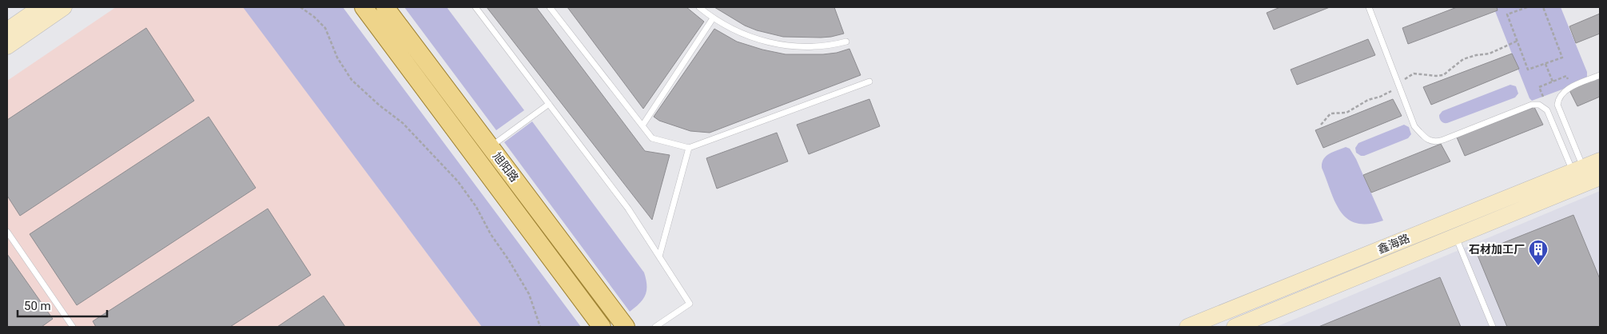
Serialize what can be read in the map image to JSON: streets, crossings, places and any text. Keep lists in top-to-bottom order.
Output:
{
  "streets": {
    "main road": ["旭阳路"],
    "street": ["鑫海路"]
  },
  "places": {
    "building": ["石材加工厂"]
  },
  "scale_bar": "50 m"
}
